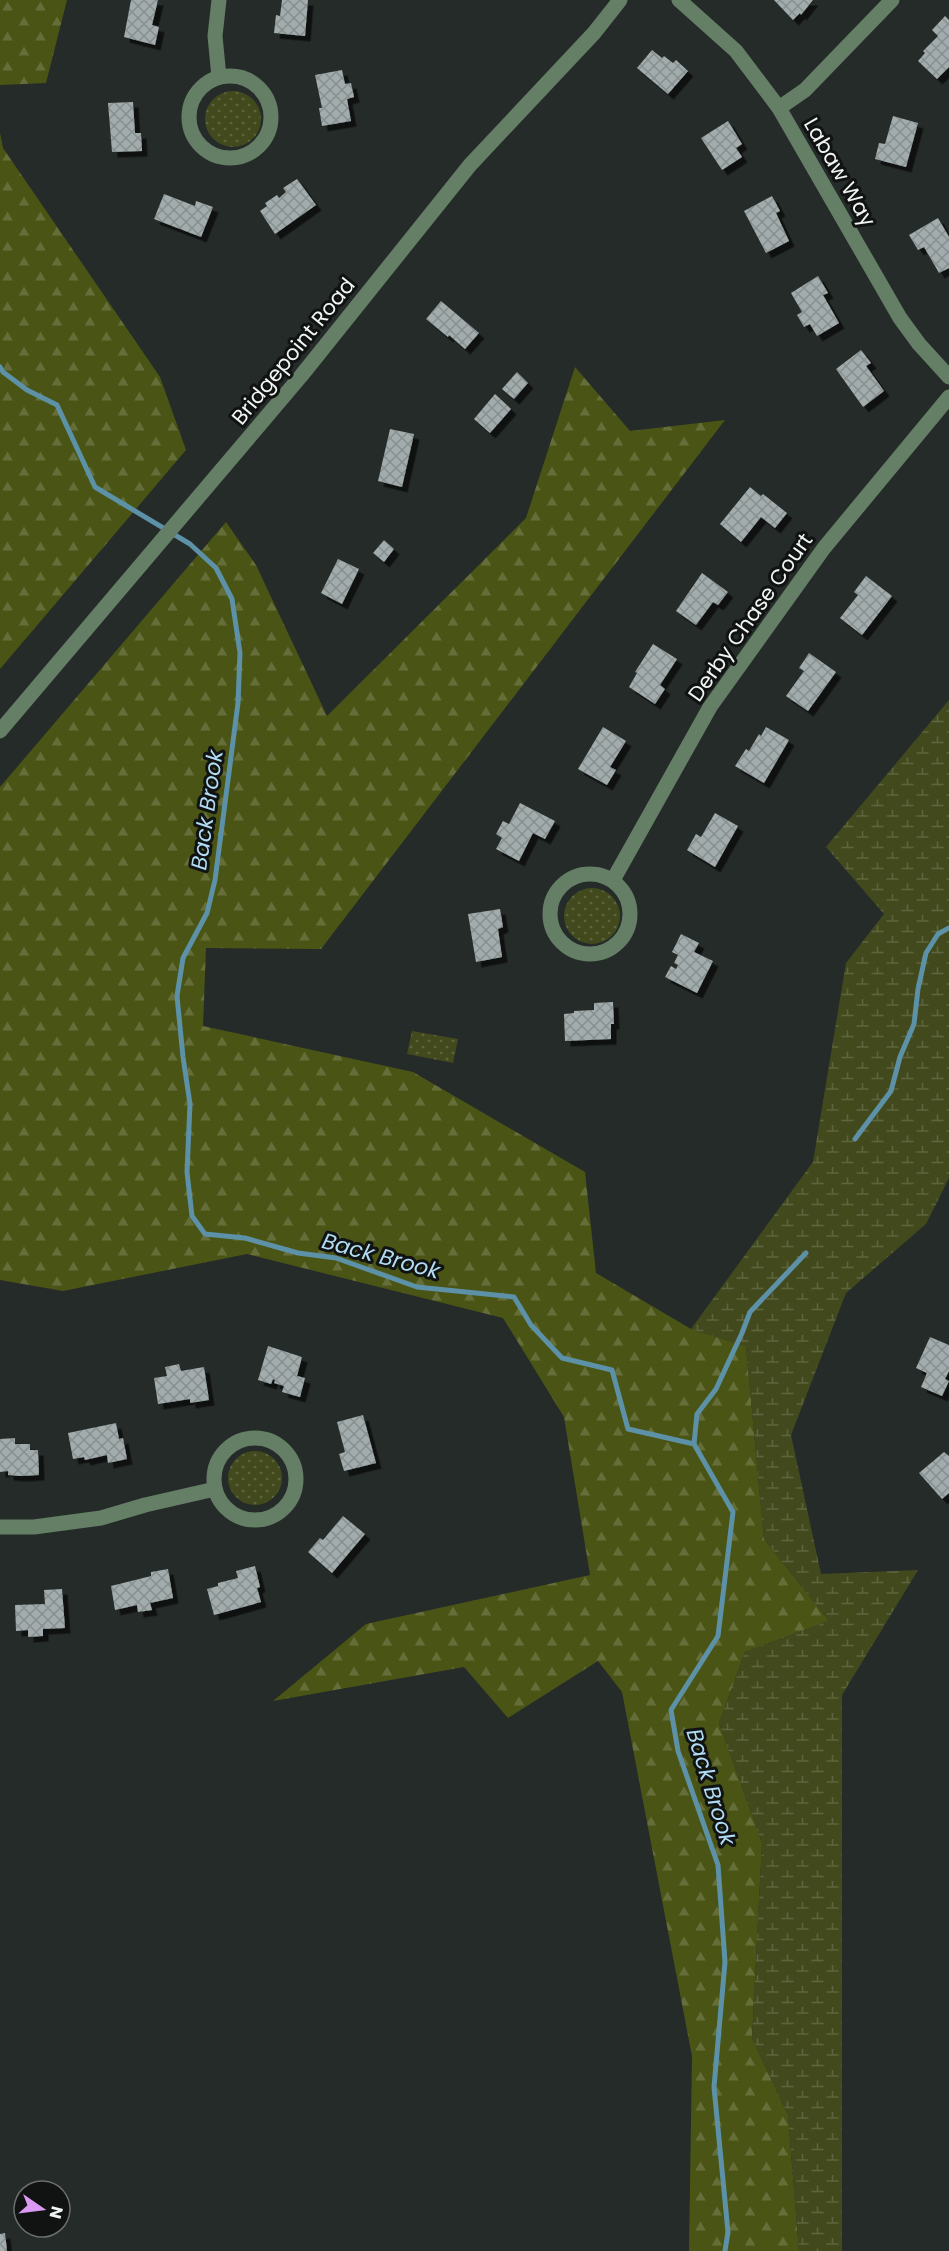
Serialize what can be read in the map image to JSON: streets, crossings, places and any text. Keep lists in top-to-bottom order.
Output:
{
  "streets": {
    "street": ["Labaw Way", "Bridgepoint Road", "Derby Chase Court"]
  },
  "water": ["Back Brook"],
  "north": "right"
}
